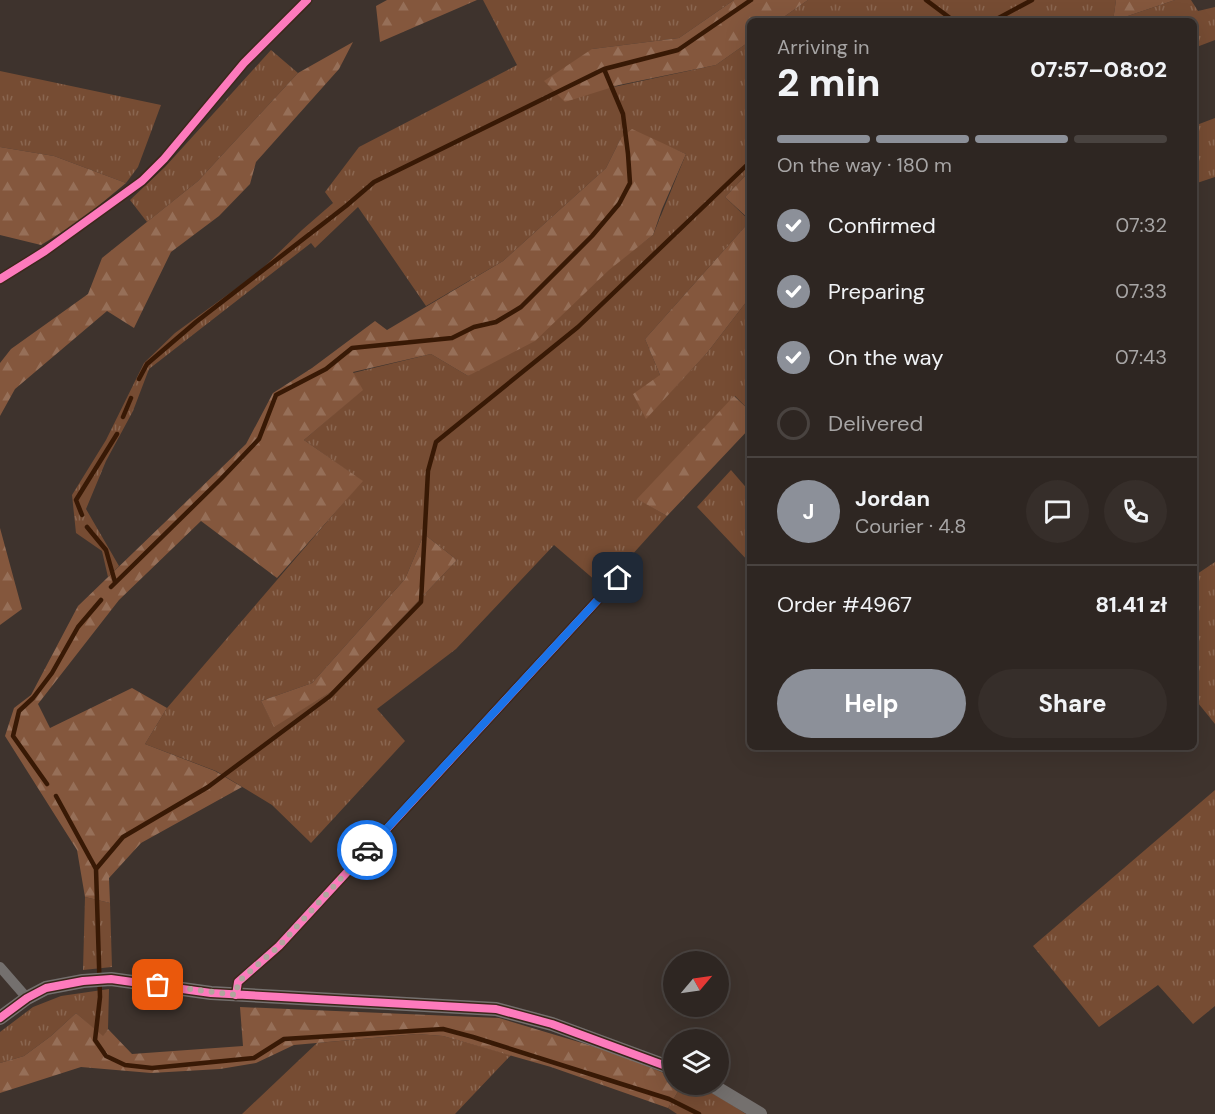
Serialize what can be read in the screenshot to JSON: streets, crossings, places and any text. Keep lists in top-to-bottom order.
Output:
{
  "north": "top right",
  "page": {
    "heading": ["2 min", "Arriving in", "07:57–08:02"],
    "panel": [
      "Jordan",
      "Courier · 4.8",
      "Order #4967",
      "81.41 zł"
    ],
    "bar": "On the way · 180 m",
    "list": [
      ["Confirmed", "07:32"],
      ["Preparing", "07:33"],
      ["On the way", "07:43"],
      "Delivered"
    ],
    "round": "J",
    "buttons": ["Help", "Share"]
  }
}
